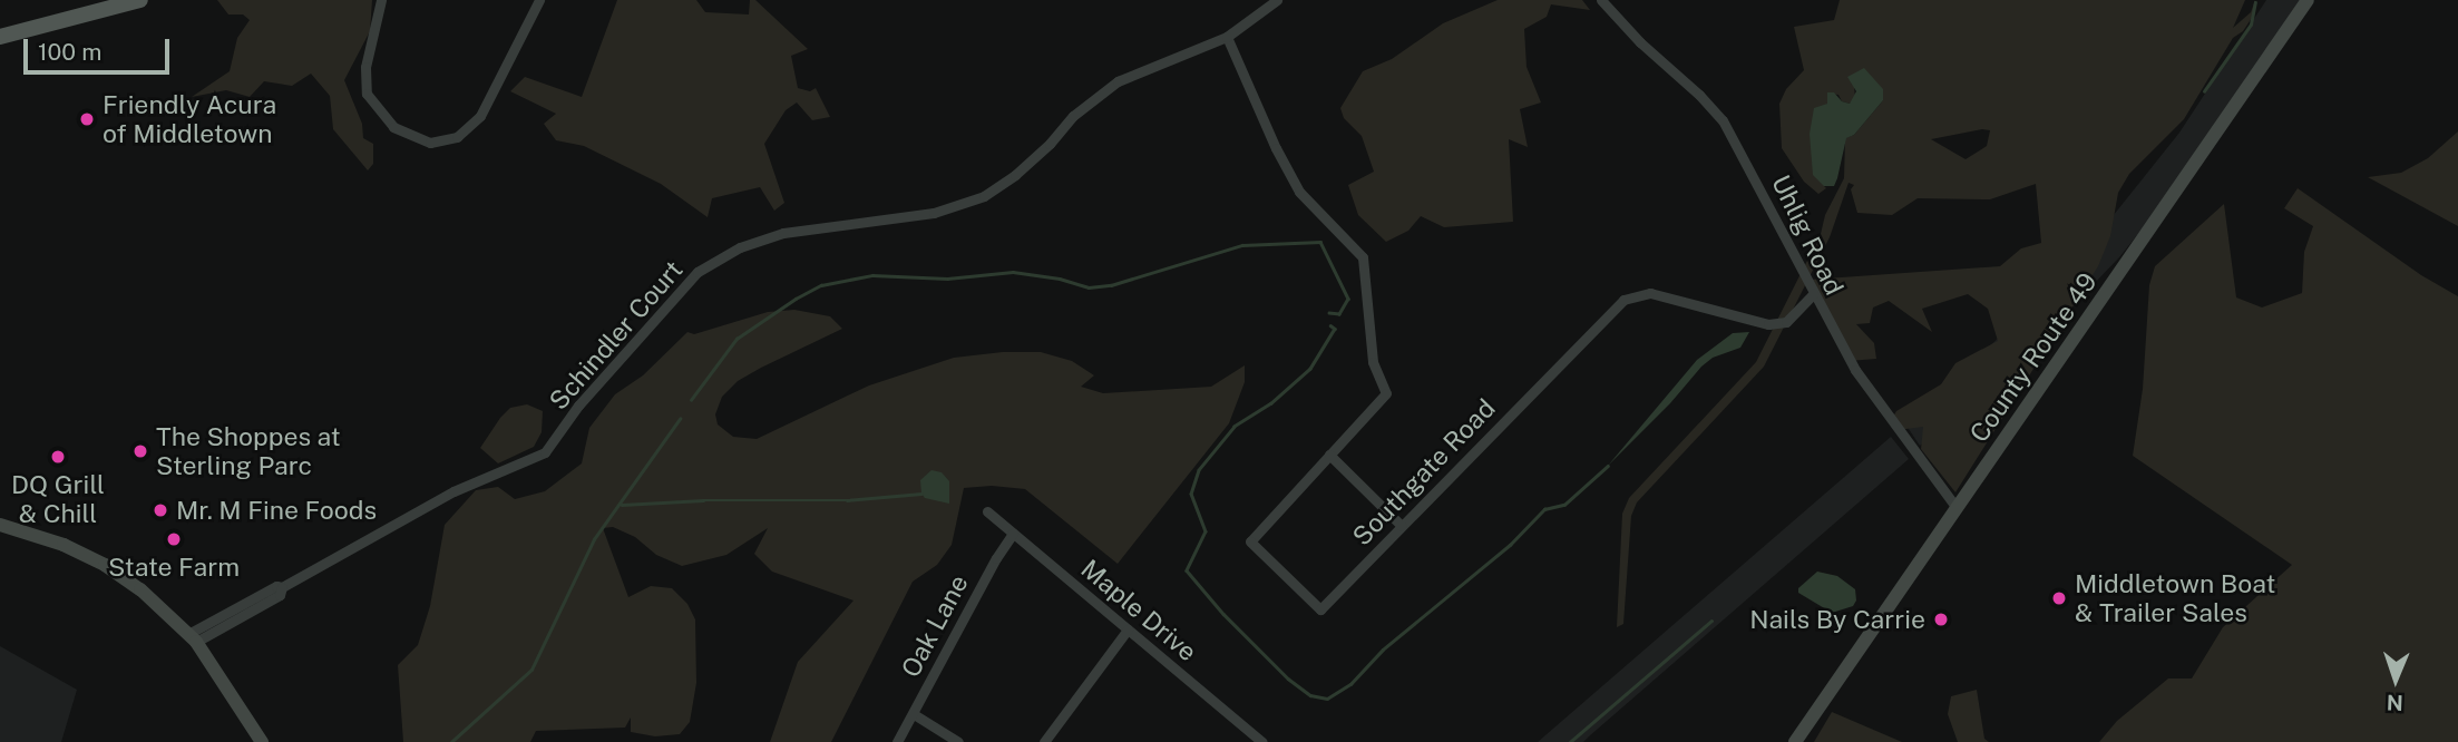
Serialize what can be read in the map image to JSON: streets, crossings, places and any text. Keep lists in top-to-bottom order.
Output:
{
  "streets": {
    "street": [
      "Uhlig Road",
      "Schindler Court",
      "County Route 49",
      "Southgate Road",
      "Maple Drive",
      "Oak Lane"
    ]
  },
  "crossings": [
    ["Uhlig Road", "County Route 49"],
    ["Uhlig Road", "Southgate Road"],
    ["Schindler Court", "Southgate Road"],
    ["Maple Drive", "Oak Lane"]
  ],
  "places": [
    "Friendly Acura of Middletown",
    "The Shoppes at Sterling Parc",
    "DQ Grill & Chill",
    "Mr. M Fine Foods",
    "State Farm",
    "Middletown Boat & Trailer Sales",
    "Nails By Carrie"
  ],
  "scale_bar": "100 m",
  "north": "bottom"
}
